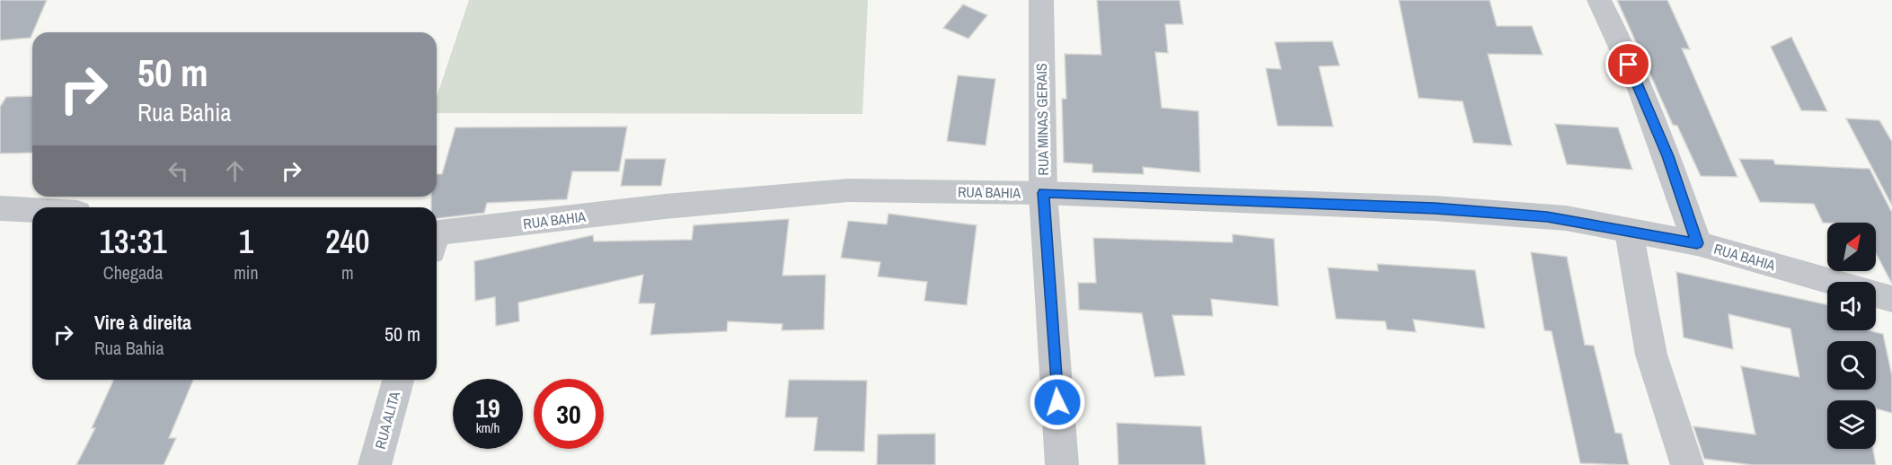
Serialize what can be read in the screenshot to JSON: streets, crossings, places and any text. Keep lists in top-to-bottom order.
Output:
{
  "streets": {
    "street": ["RUA MINAS GERAIS", "RUA BAHIA", "RUA ALITA"]
  },
  "crossings": [
    ["RUA MINAS GERAIS", "RUA BAHIA"]
  ],
  "north": "top right",
  "page": {
    "turn": ["50 m", "Rua Bahia"],
    "eta": [
      "13:31",
      "Chegada",
      "1",
      "min",
      "240",
      "m"
    ],
    "list": [
      {
        "name": "Vire à direita",
        "note": "Rua Bahia",
        "value": "50 m"
      }
    ],
    "speed": "19 km/h",
    "limit": "30"
  }
}
